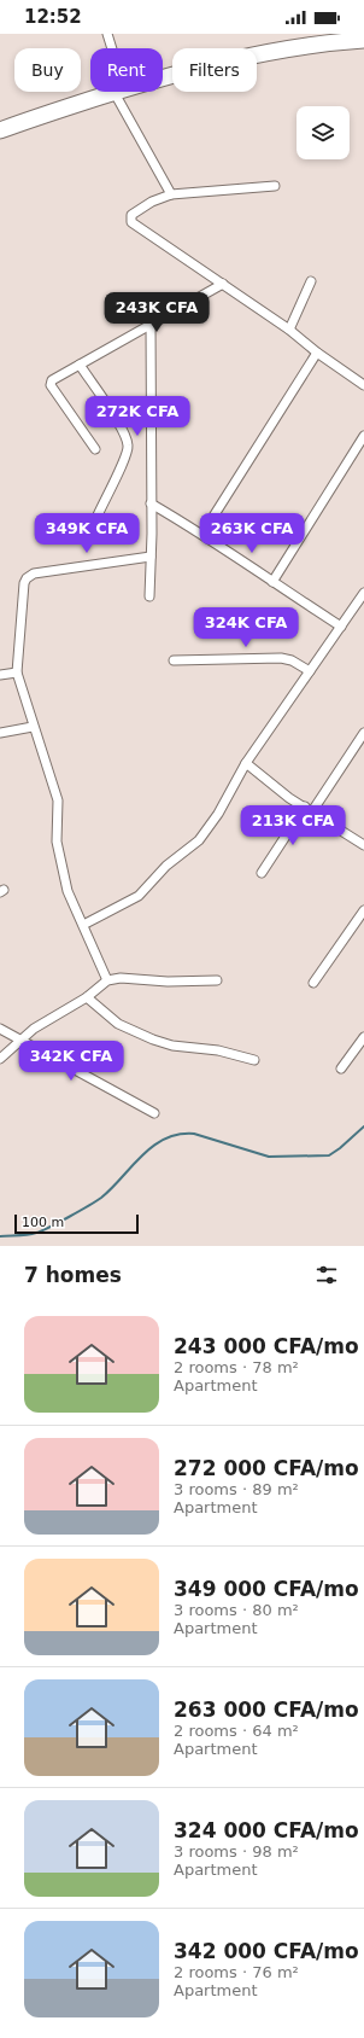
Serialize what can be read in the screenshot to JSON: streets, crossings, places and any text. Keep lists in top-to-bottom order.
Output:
{
  "scale_bar": "100 m",
  "page": {
    "status": "12:52",
    "chip": ["Buy", "Rent", "Filters"],
    "price": [
      "243K CFA",
      "272K CFA",
      "349K CFA",
      "263K CFA",
      "324K CFA",
      "213K CFA",
      "342K CFA"
    ],
    "scale": "100 m",
    "heading": "7 homes",
    "list": [
      {
        "name": "243 000 CFA/mo",
        "note": "2 rooms · 78 m² · Apartment"
      },
      {
        "name": "272 000 CFA/mo",
        "note": "3 rooms · 89 m² · Apartment"
      },
      {
        "name": "349 000 CFA/mo",
        "note": "3 rooms · 80 m² · Apartment"
      },
      {
        "name": "263 000 CFA/mo",
        "note": "2 rooms · 64 m² · Apartment"
      },
      {
        "name": "324 000 CFA/mo",
        "note": "3 rooms · 98 m² · Apartment"
      },
      {
        "name": "342 000 CFA/mo",
        "note": "2 rooms · 76 m² · Apartment"
      }
    ]
  }
}
